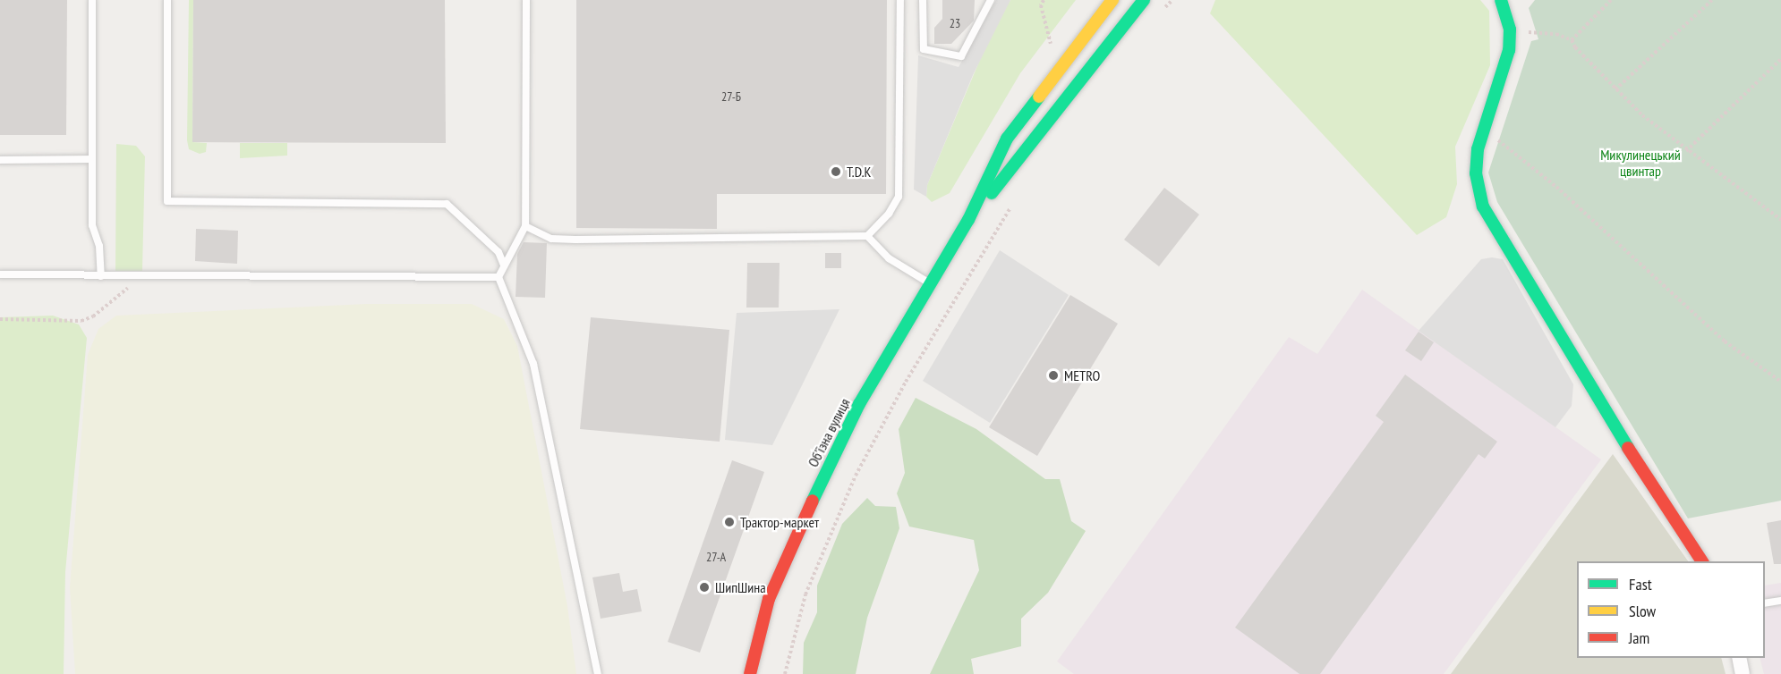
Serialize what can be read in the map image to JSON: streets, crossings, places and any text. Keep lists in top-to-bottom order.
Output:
{
  "streets": {
    "main road": ["Обʼїзна вулиця"]
  },
  "parks": ["Микулинецький цвинтар"],
  "places": [
    "T.D.K",
    "METRO",
    "Трактор-маркет",
    "ШипШина"
  ],
  "house_numbers": ["23", "27-Б", "27-А"],
  "legend": ["Fast", "Slow", "Jam"]
}
